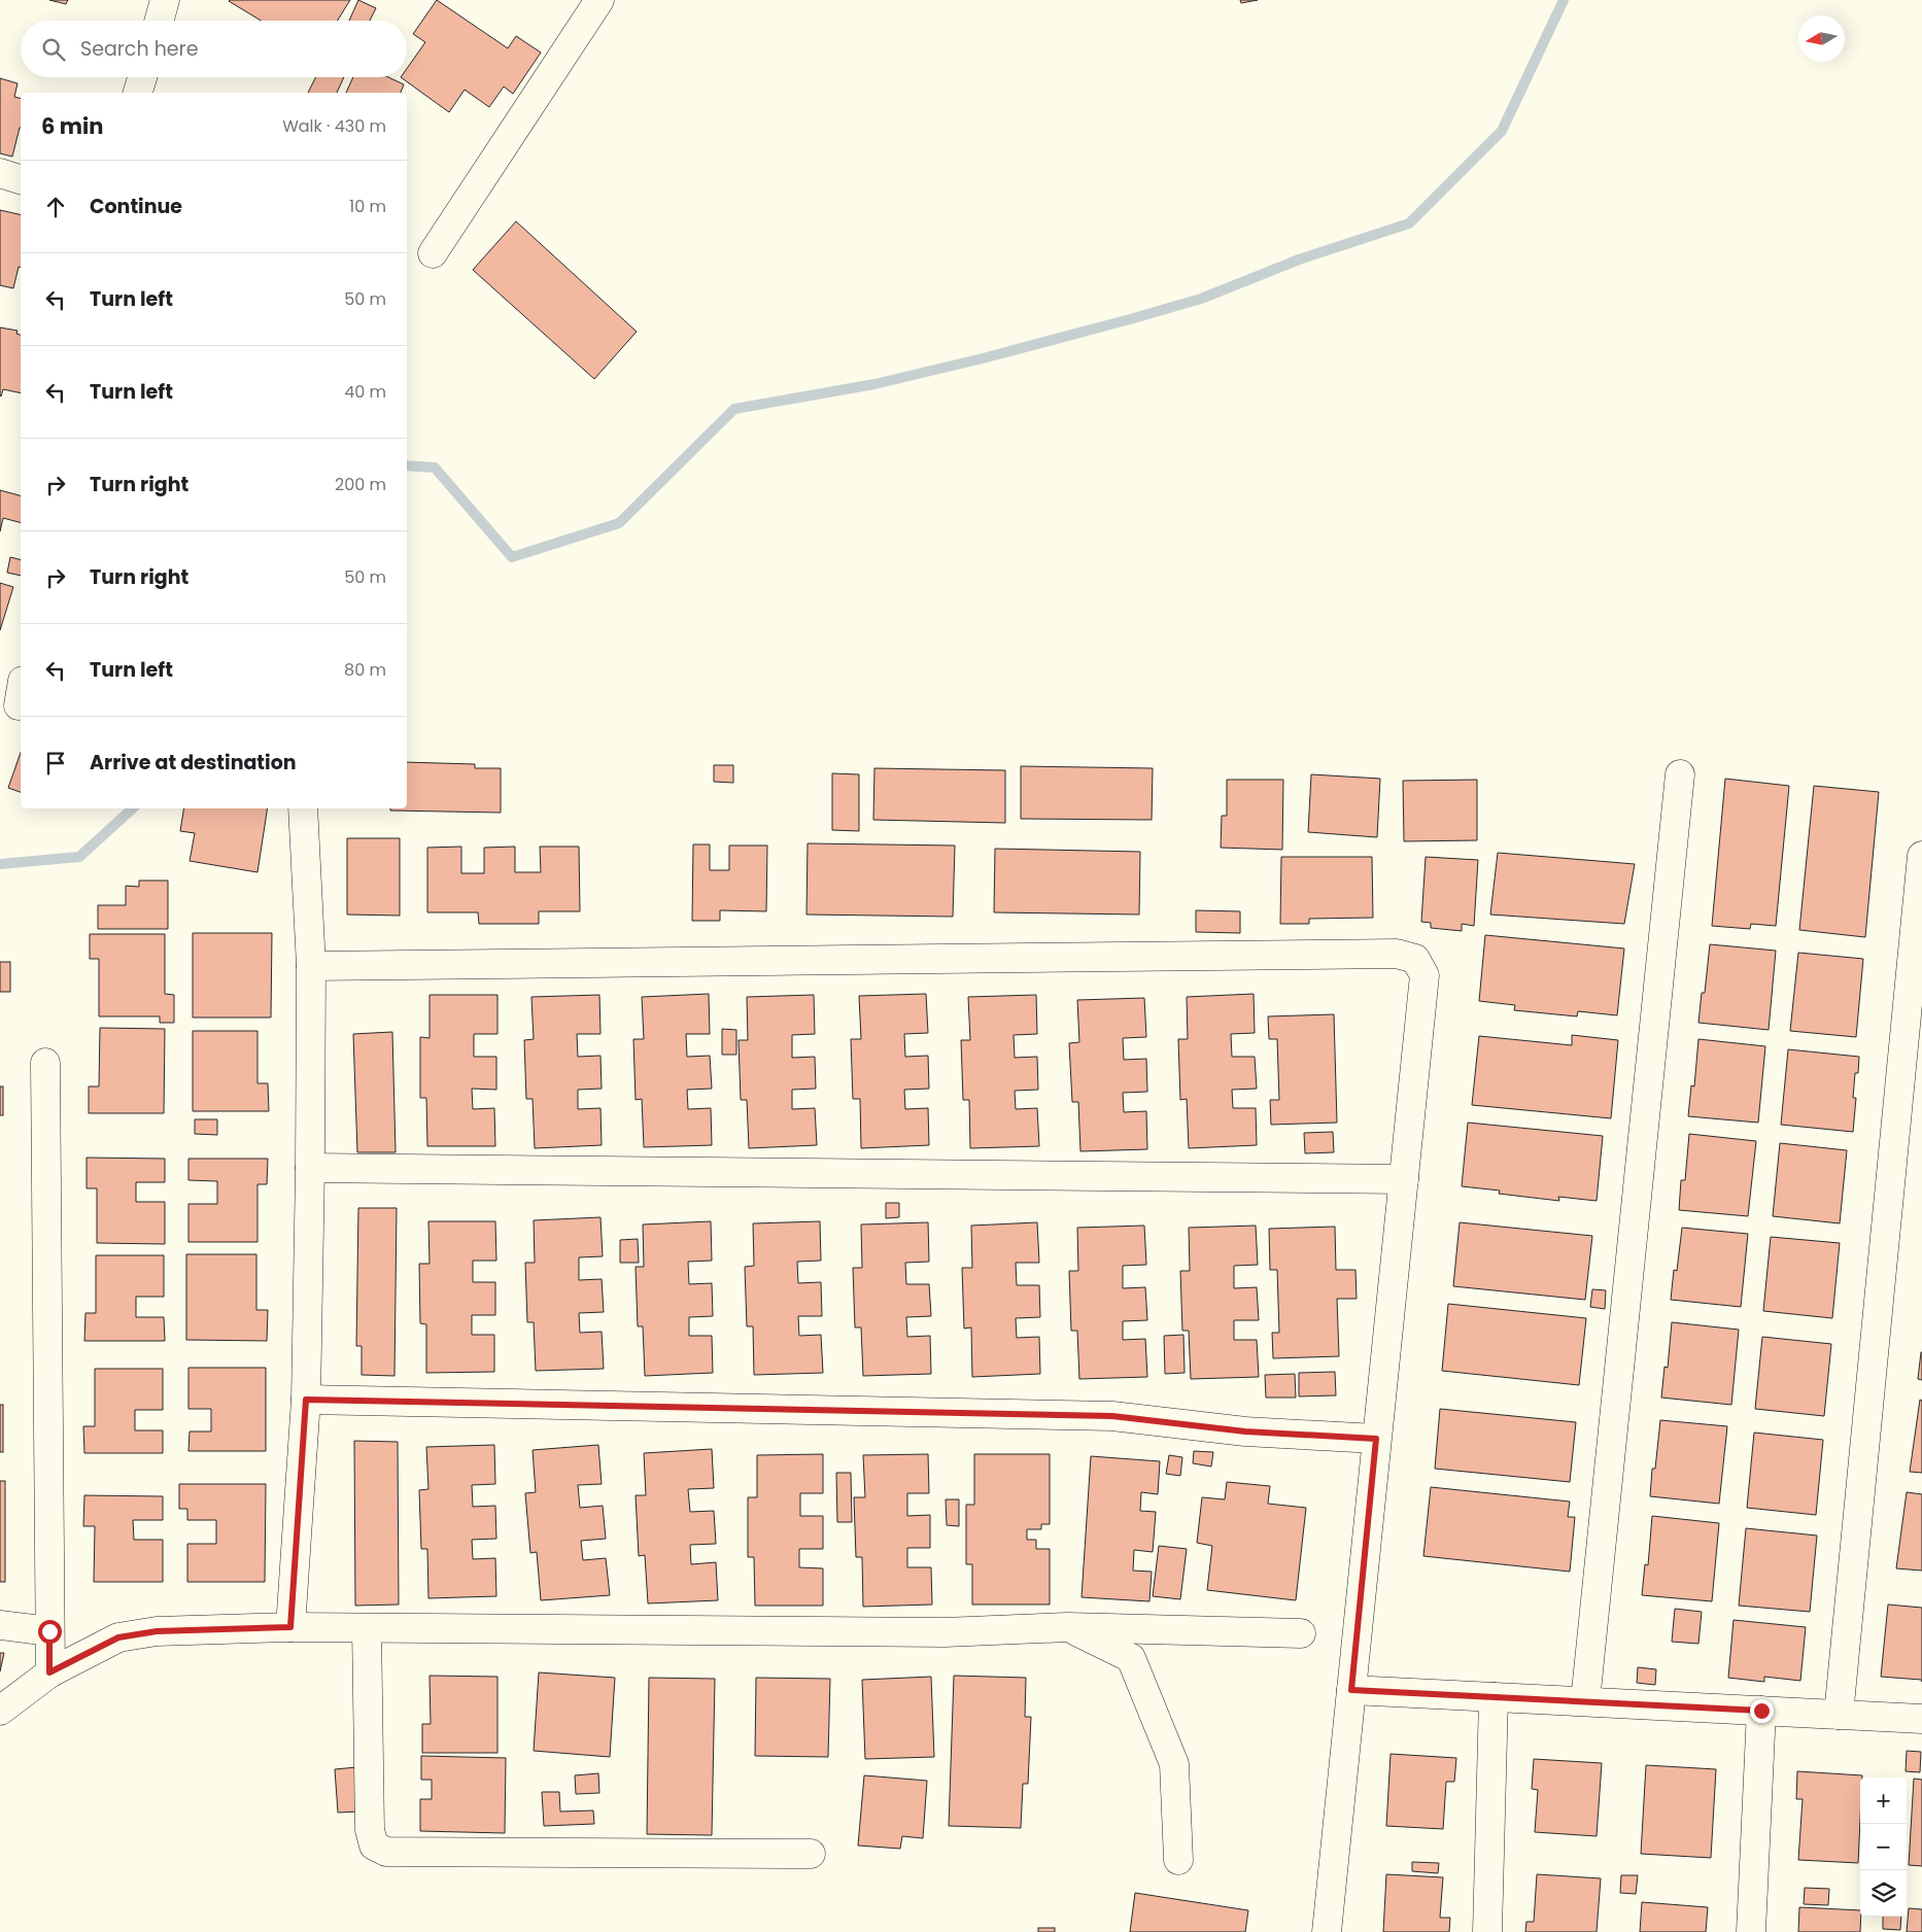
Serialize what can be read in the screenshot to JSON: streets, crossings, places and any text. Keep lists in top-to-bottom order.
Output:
{
  "north": "left",
  "page": {
    "search": "Search here",
    "heading": ["6 min", "Walk · 430 m"],
    "list": [
      ["Continue", "10 m"],
      ["Turn left", "50 m"],
      ["Turn left", "40 m"],
      ["Turn right", "200 m"],
      ["Turn right", "50 m"],
      ["Turn left", "80 m"],
      "Arrive at destination"
    ],
    "map_buttons": ["+", "−"]
  }
}
